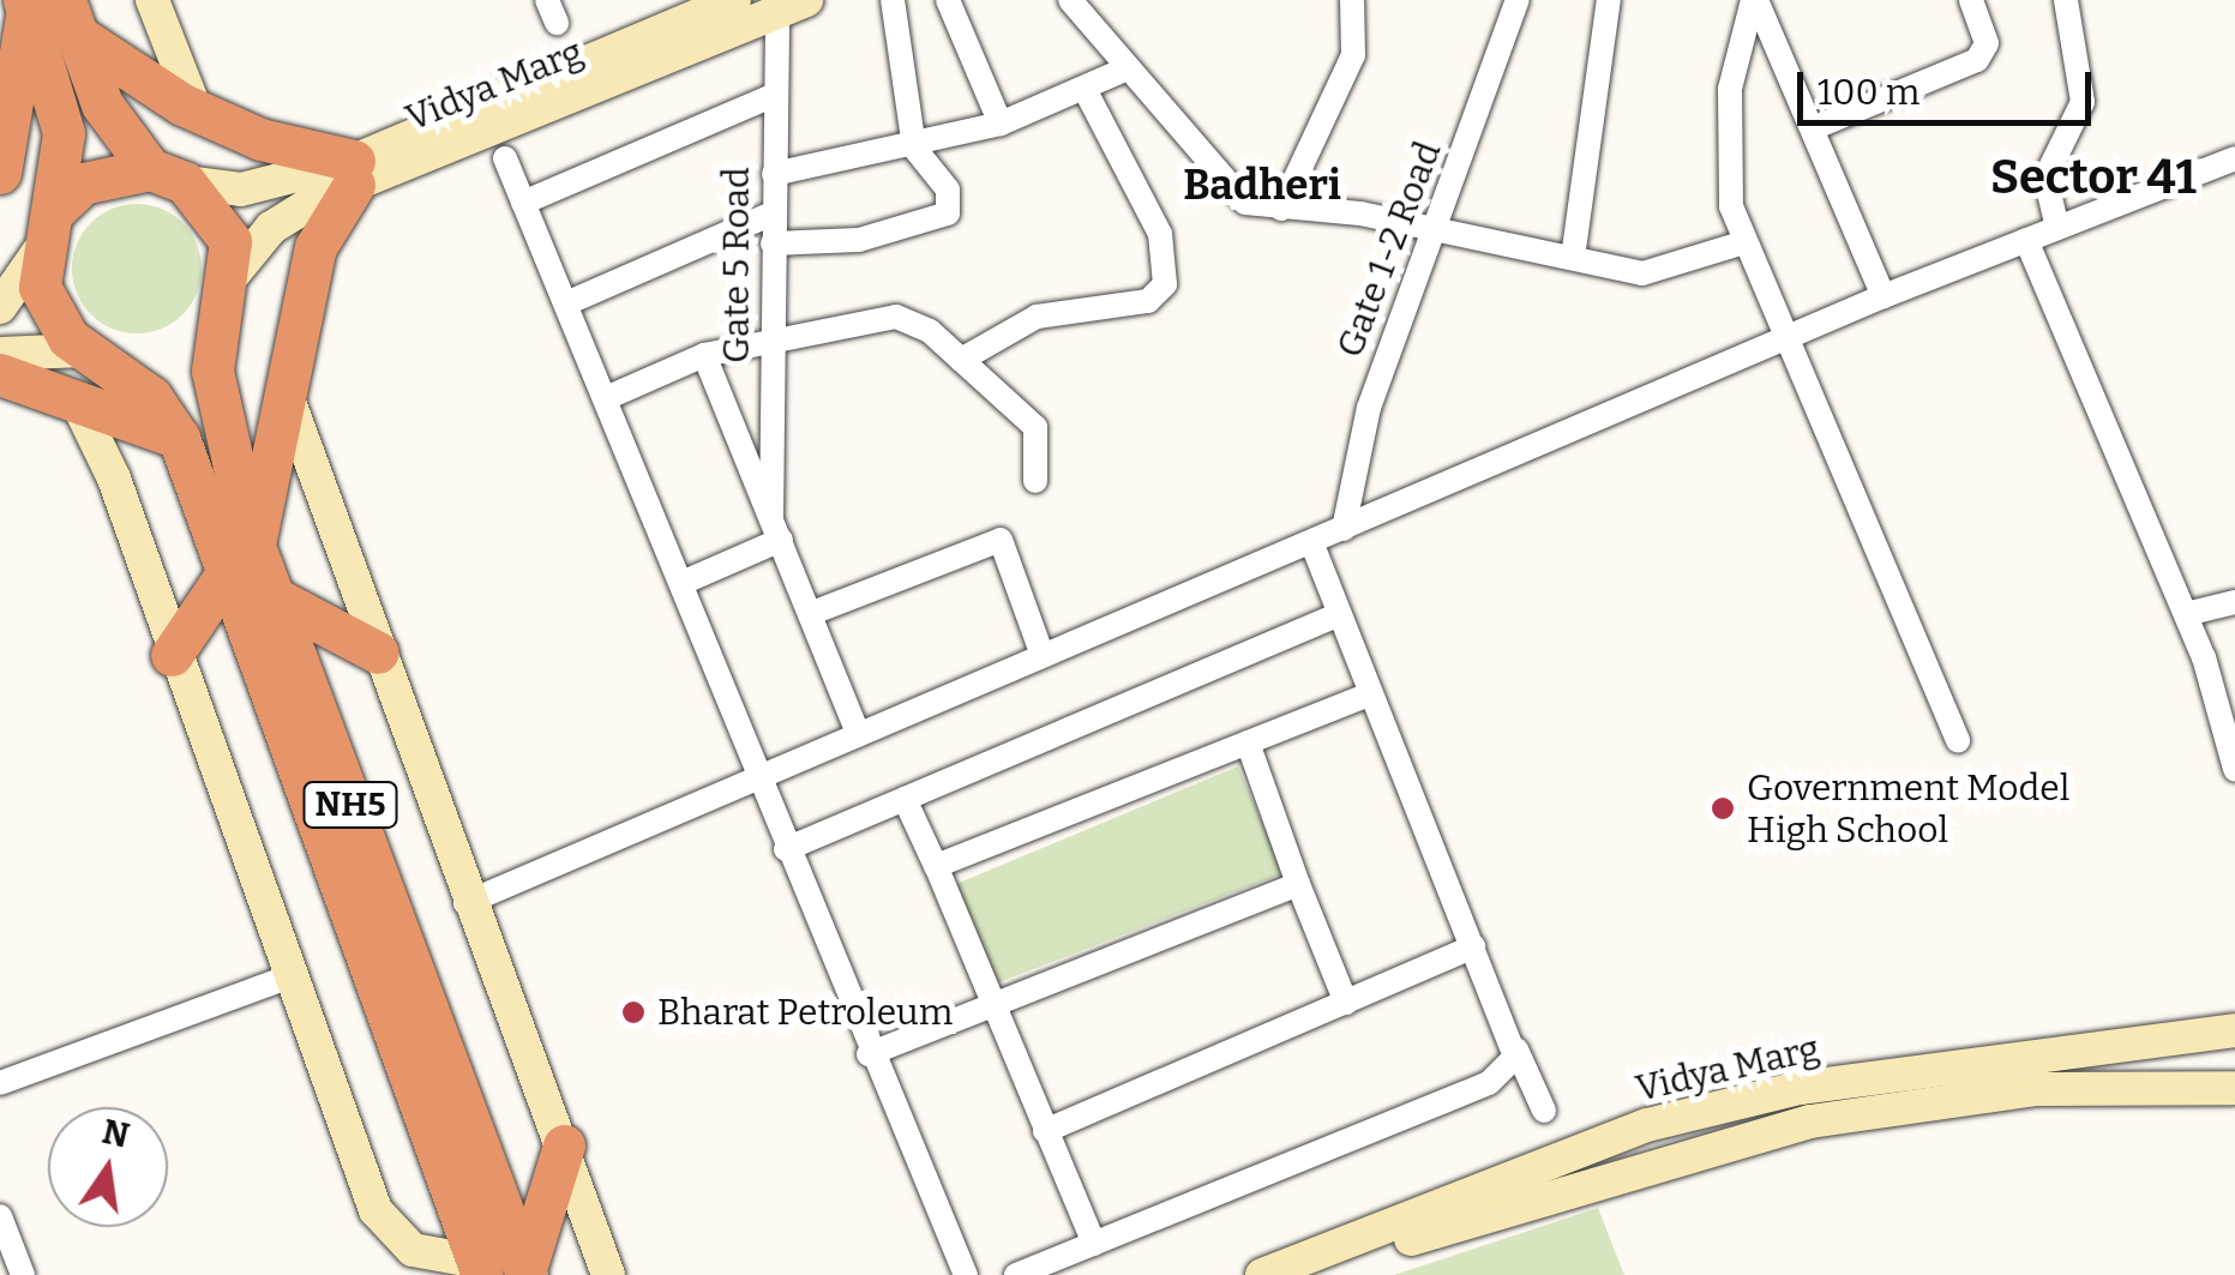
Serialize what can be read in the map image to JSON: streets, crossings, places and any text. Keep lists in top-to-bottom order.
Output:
{
  "streets": {
    "highway": ["NH5"],
    "main road": ["Vidya Marg"],
    "street": ["Gate 1-2 Road", "Gate 5 Road"]
  },
  "crossings": [
    ["Vidya Marg", "Gate 5 Road"],
    ["Vidya Marg", "NH5"]
  ],
  "districts": ["Sector 41", "Badheri"],
  "places": ["Government Model High School", "Bharat Petroleum"],
  "scale_bar": "100 m",
  "north": "top"
}
